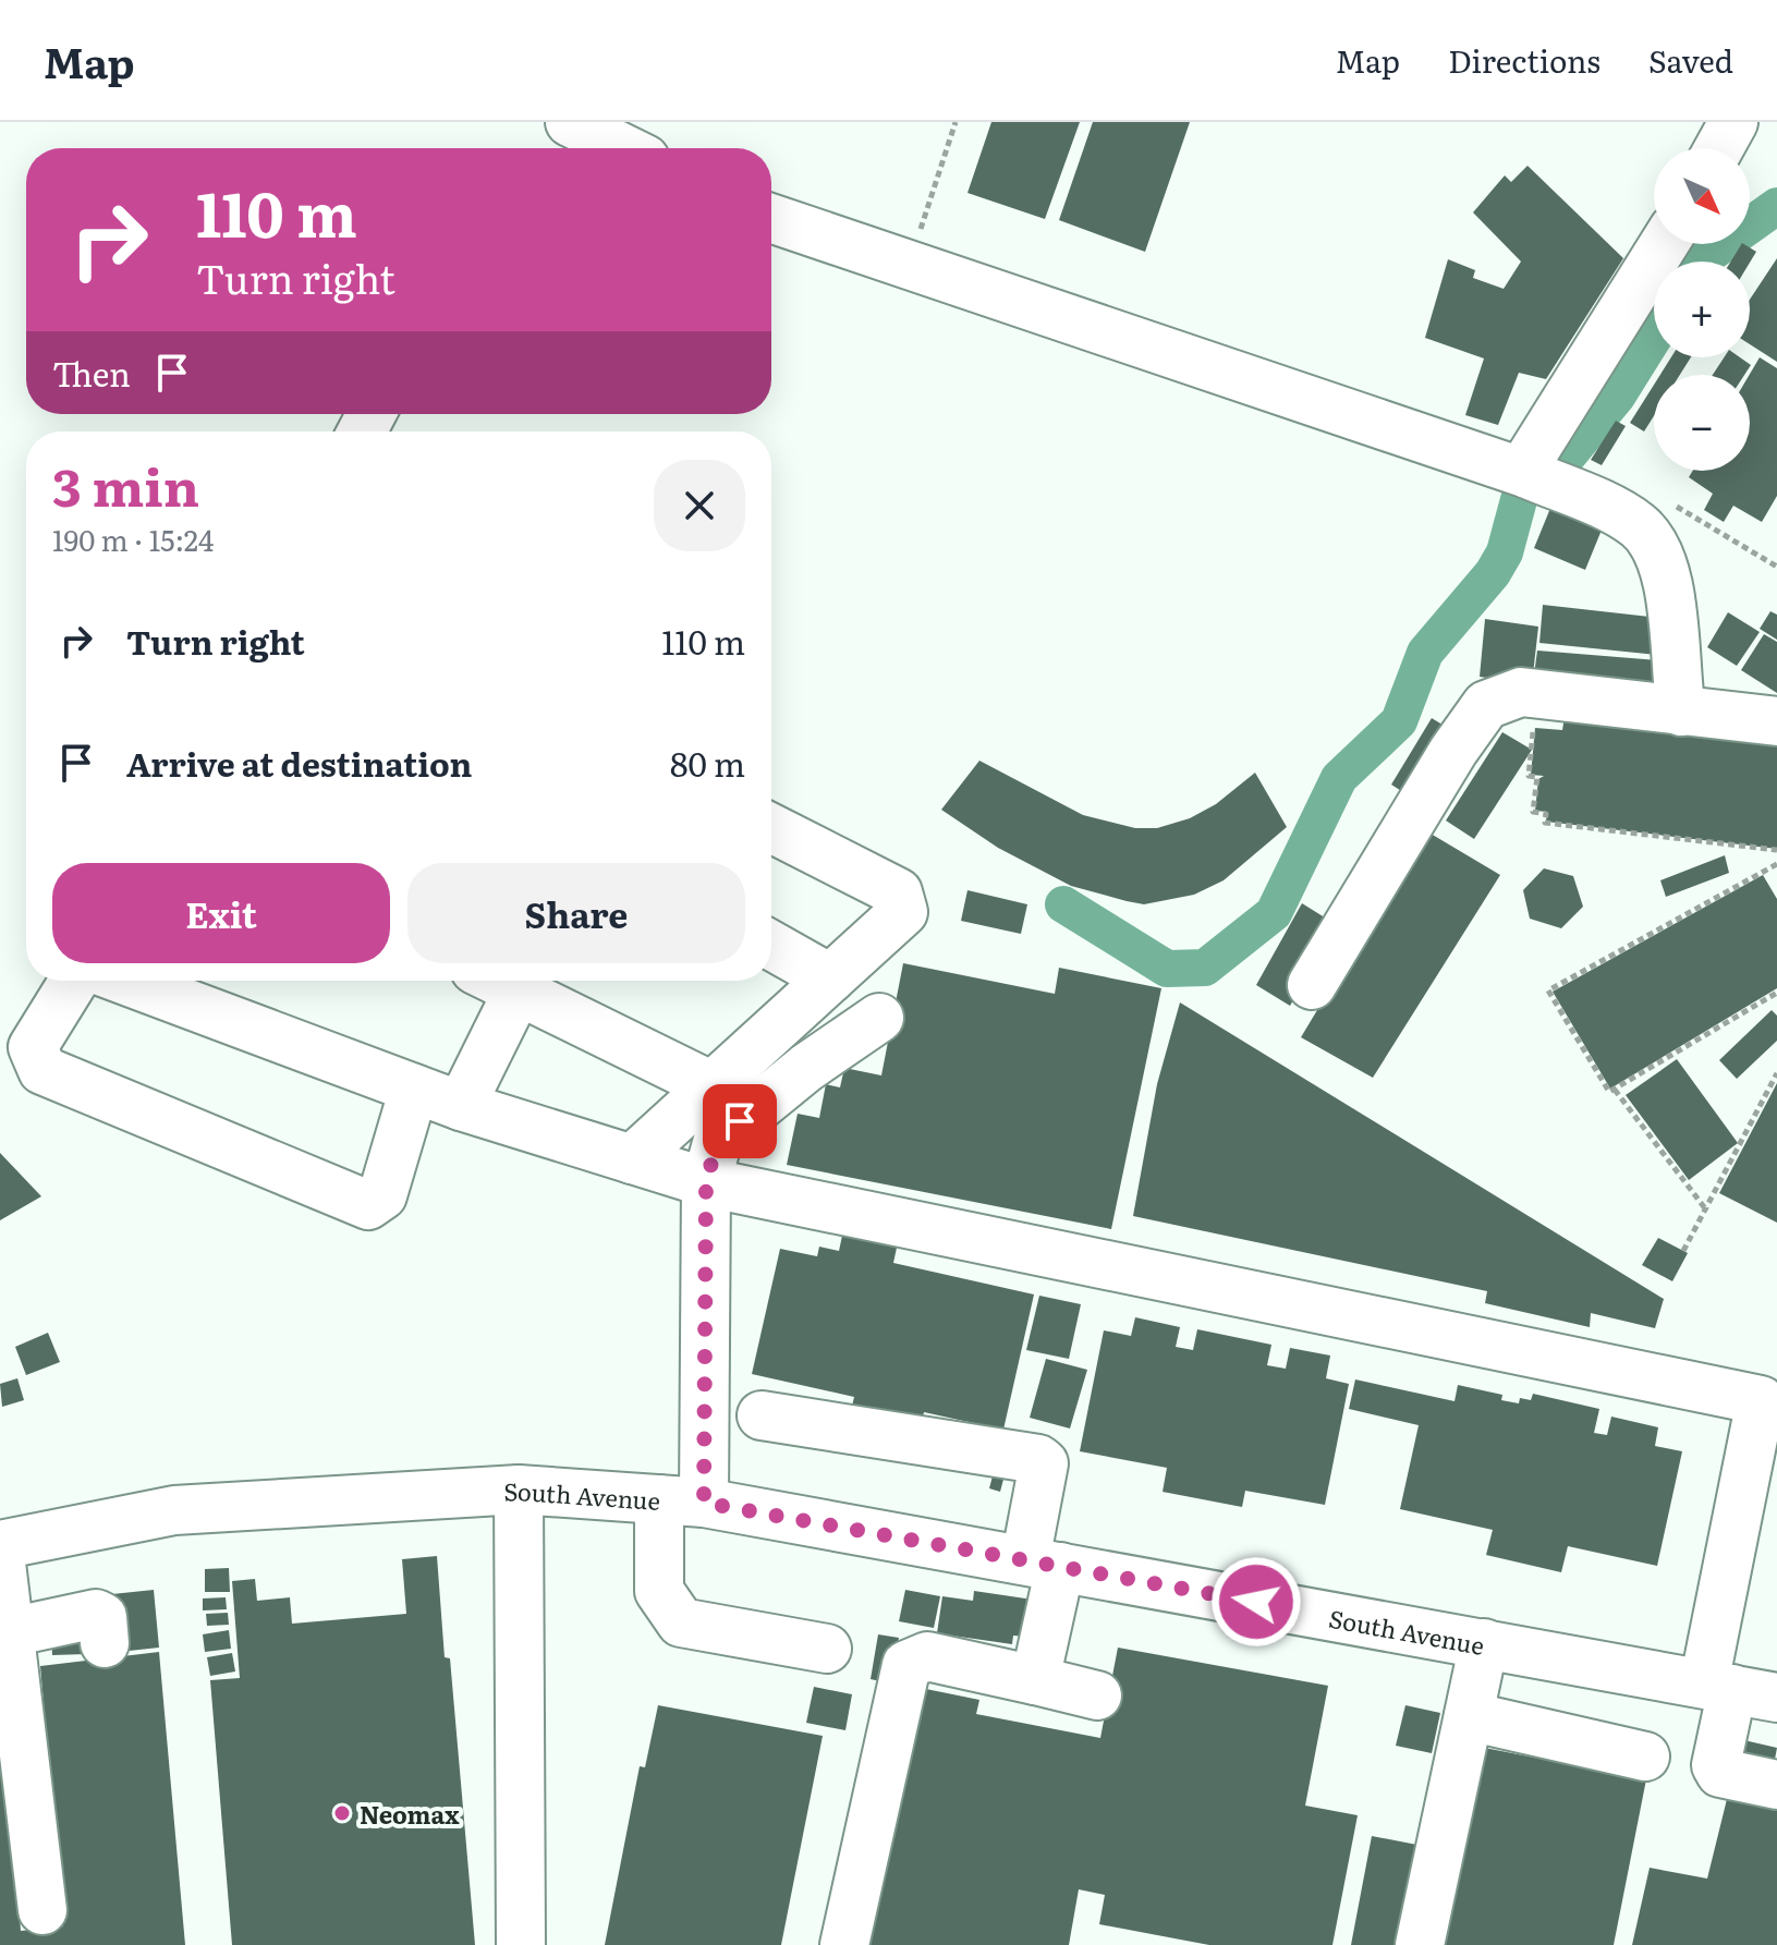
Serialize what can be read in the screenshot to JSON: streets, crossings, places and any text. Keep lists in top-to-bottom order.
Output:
{
  "streets": {
    "street": ["South Avenue"]
  },
  "places": ["Neomax"],
  "north": "bottom right",
  "page": {
    "header": "Map",
    "nav": ["Map", "Directions", "Saved"],
    "map_buttons": ["+", "−"],
    "turn": ["110 m", "Turn right"],
    "then": "Then",
    "heading": ["3 min", "190 m · 15:24"],
    "list": [
      {
        "name": "Turn right",
        "value": "110 m"
      },
      {
        "name": "Arrive at destination",
        "value": "80 m"
      }
    ],
    "buttons": ["Exit", "Share"]
  }
}
